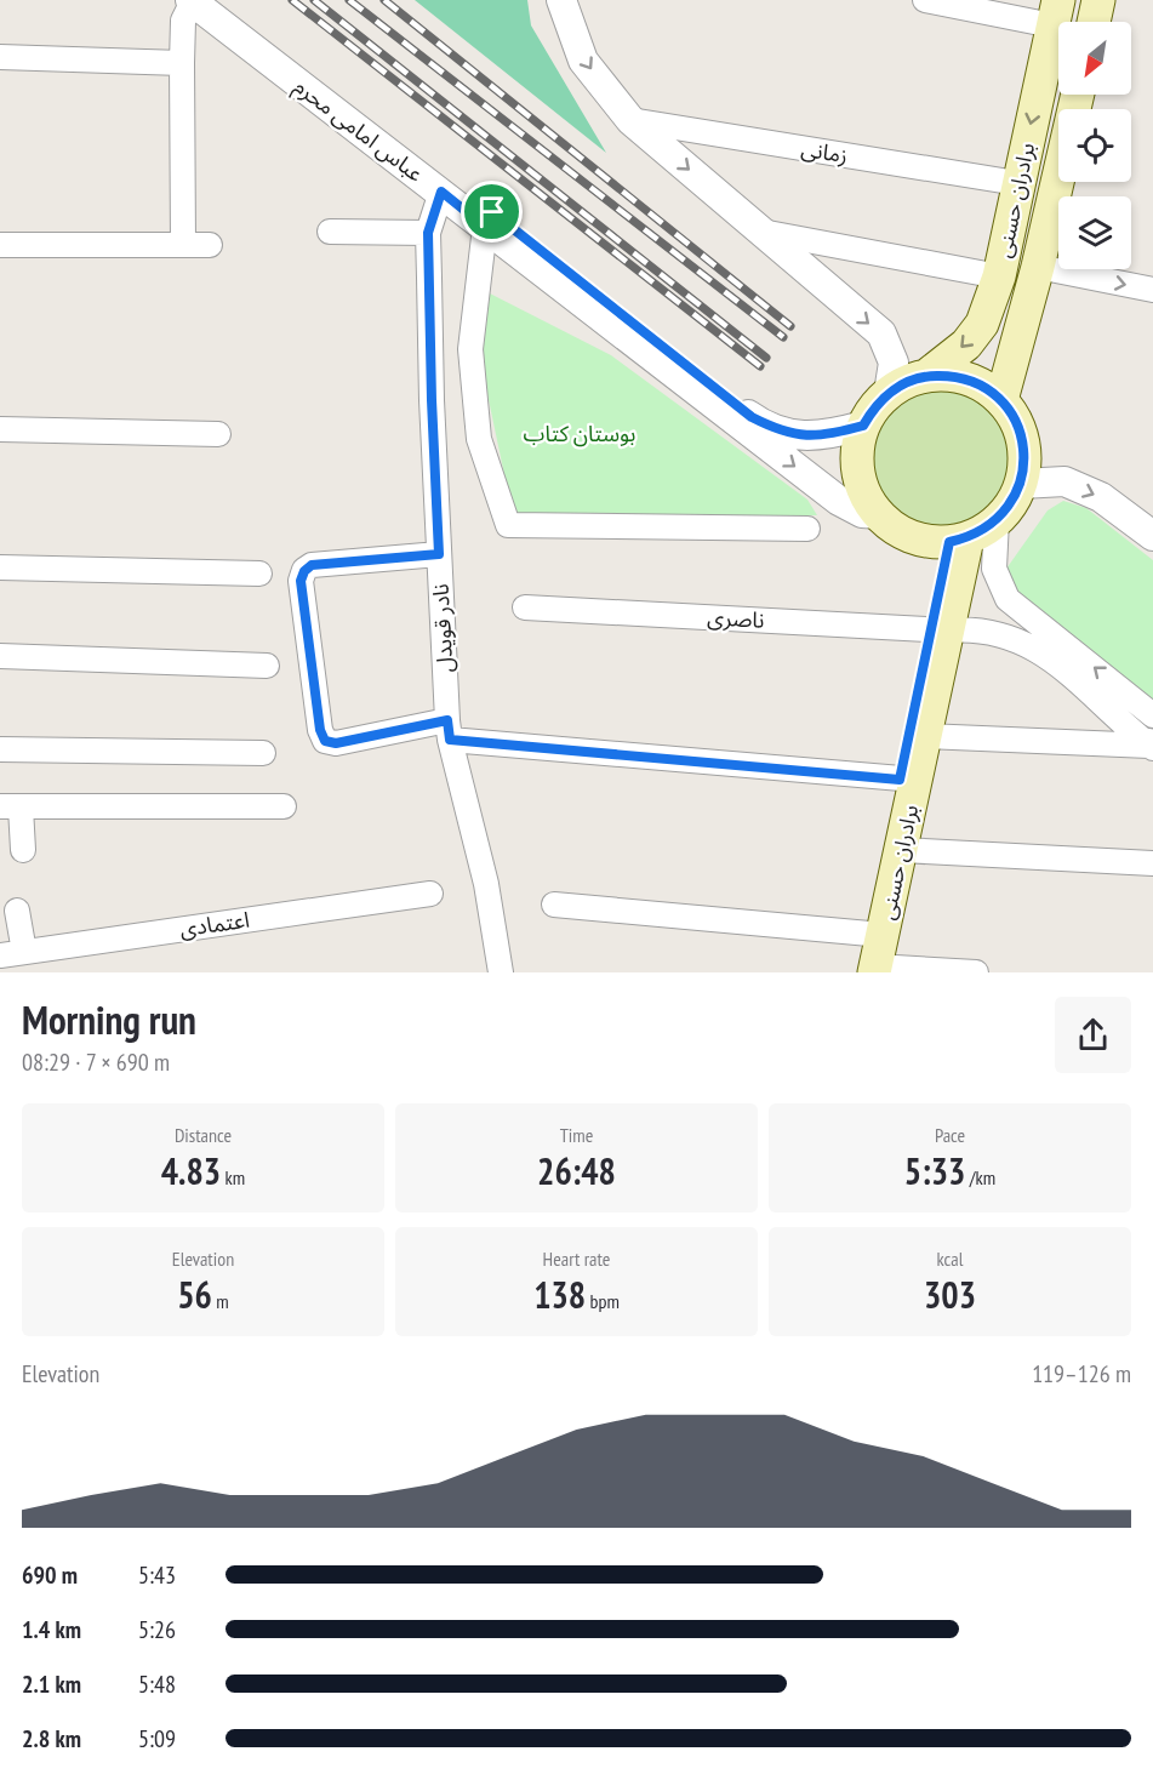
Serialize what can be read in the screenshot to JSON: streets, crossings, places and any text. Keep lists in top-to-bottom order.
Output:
{
  "streets": {
    "main road": ["برادران حسنی"],
    "street": [
      "عباس امامی محرم",
      "زمانی",
      "ناصری",
      "نادر قویدل",
      "اعتمادی"
    ]
  },
  "crossings": [
    ["عباس امامی محرم", "برادران حسنی"],
    ["عباس امامی محرم", "نادر قویدل"],
    ["زمانی", "برادران حسنی"],
    ["برادران حسنی", "ناصری"]
  ],
  "parks": ["بوستان کتاب"],
  "north": "bottom left",
  "page": {
    "heading": ["Morning run", "08:29 · 7 × 690 m"],
    "stats": [
      ["Distance", "4.83 km"],
      ["Time", "26:48"],
      ["Pace", "5:33 /km"],
      ["Elevation", "56 m"],
      ["Heart rate", "138 bpm"],
      ["kcal", "303"]
    ],
    "chart": ["Elevation", "119–126 m"],
    "list": [
      {
        "name": "690 m",
        "note": "5:43"
      },
      {
        "name": "1.4 km",
        "note": "5:26"
      },
      {
        "name": "2.1 km",
        "note": "5:48"
      },
      {
        "name": "2.8 km",
        "note": "5:09"
      }
    ]
  }
}
